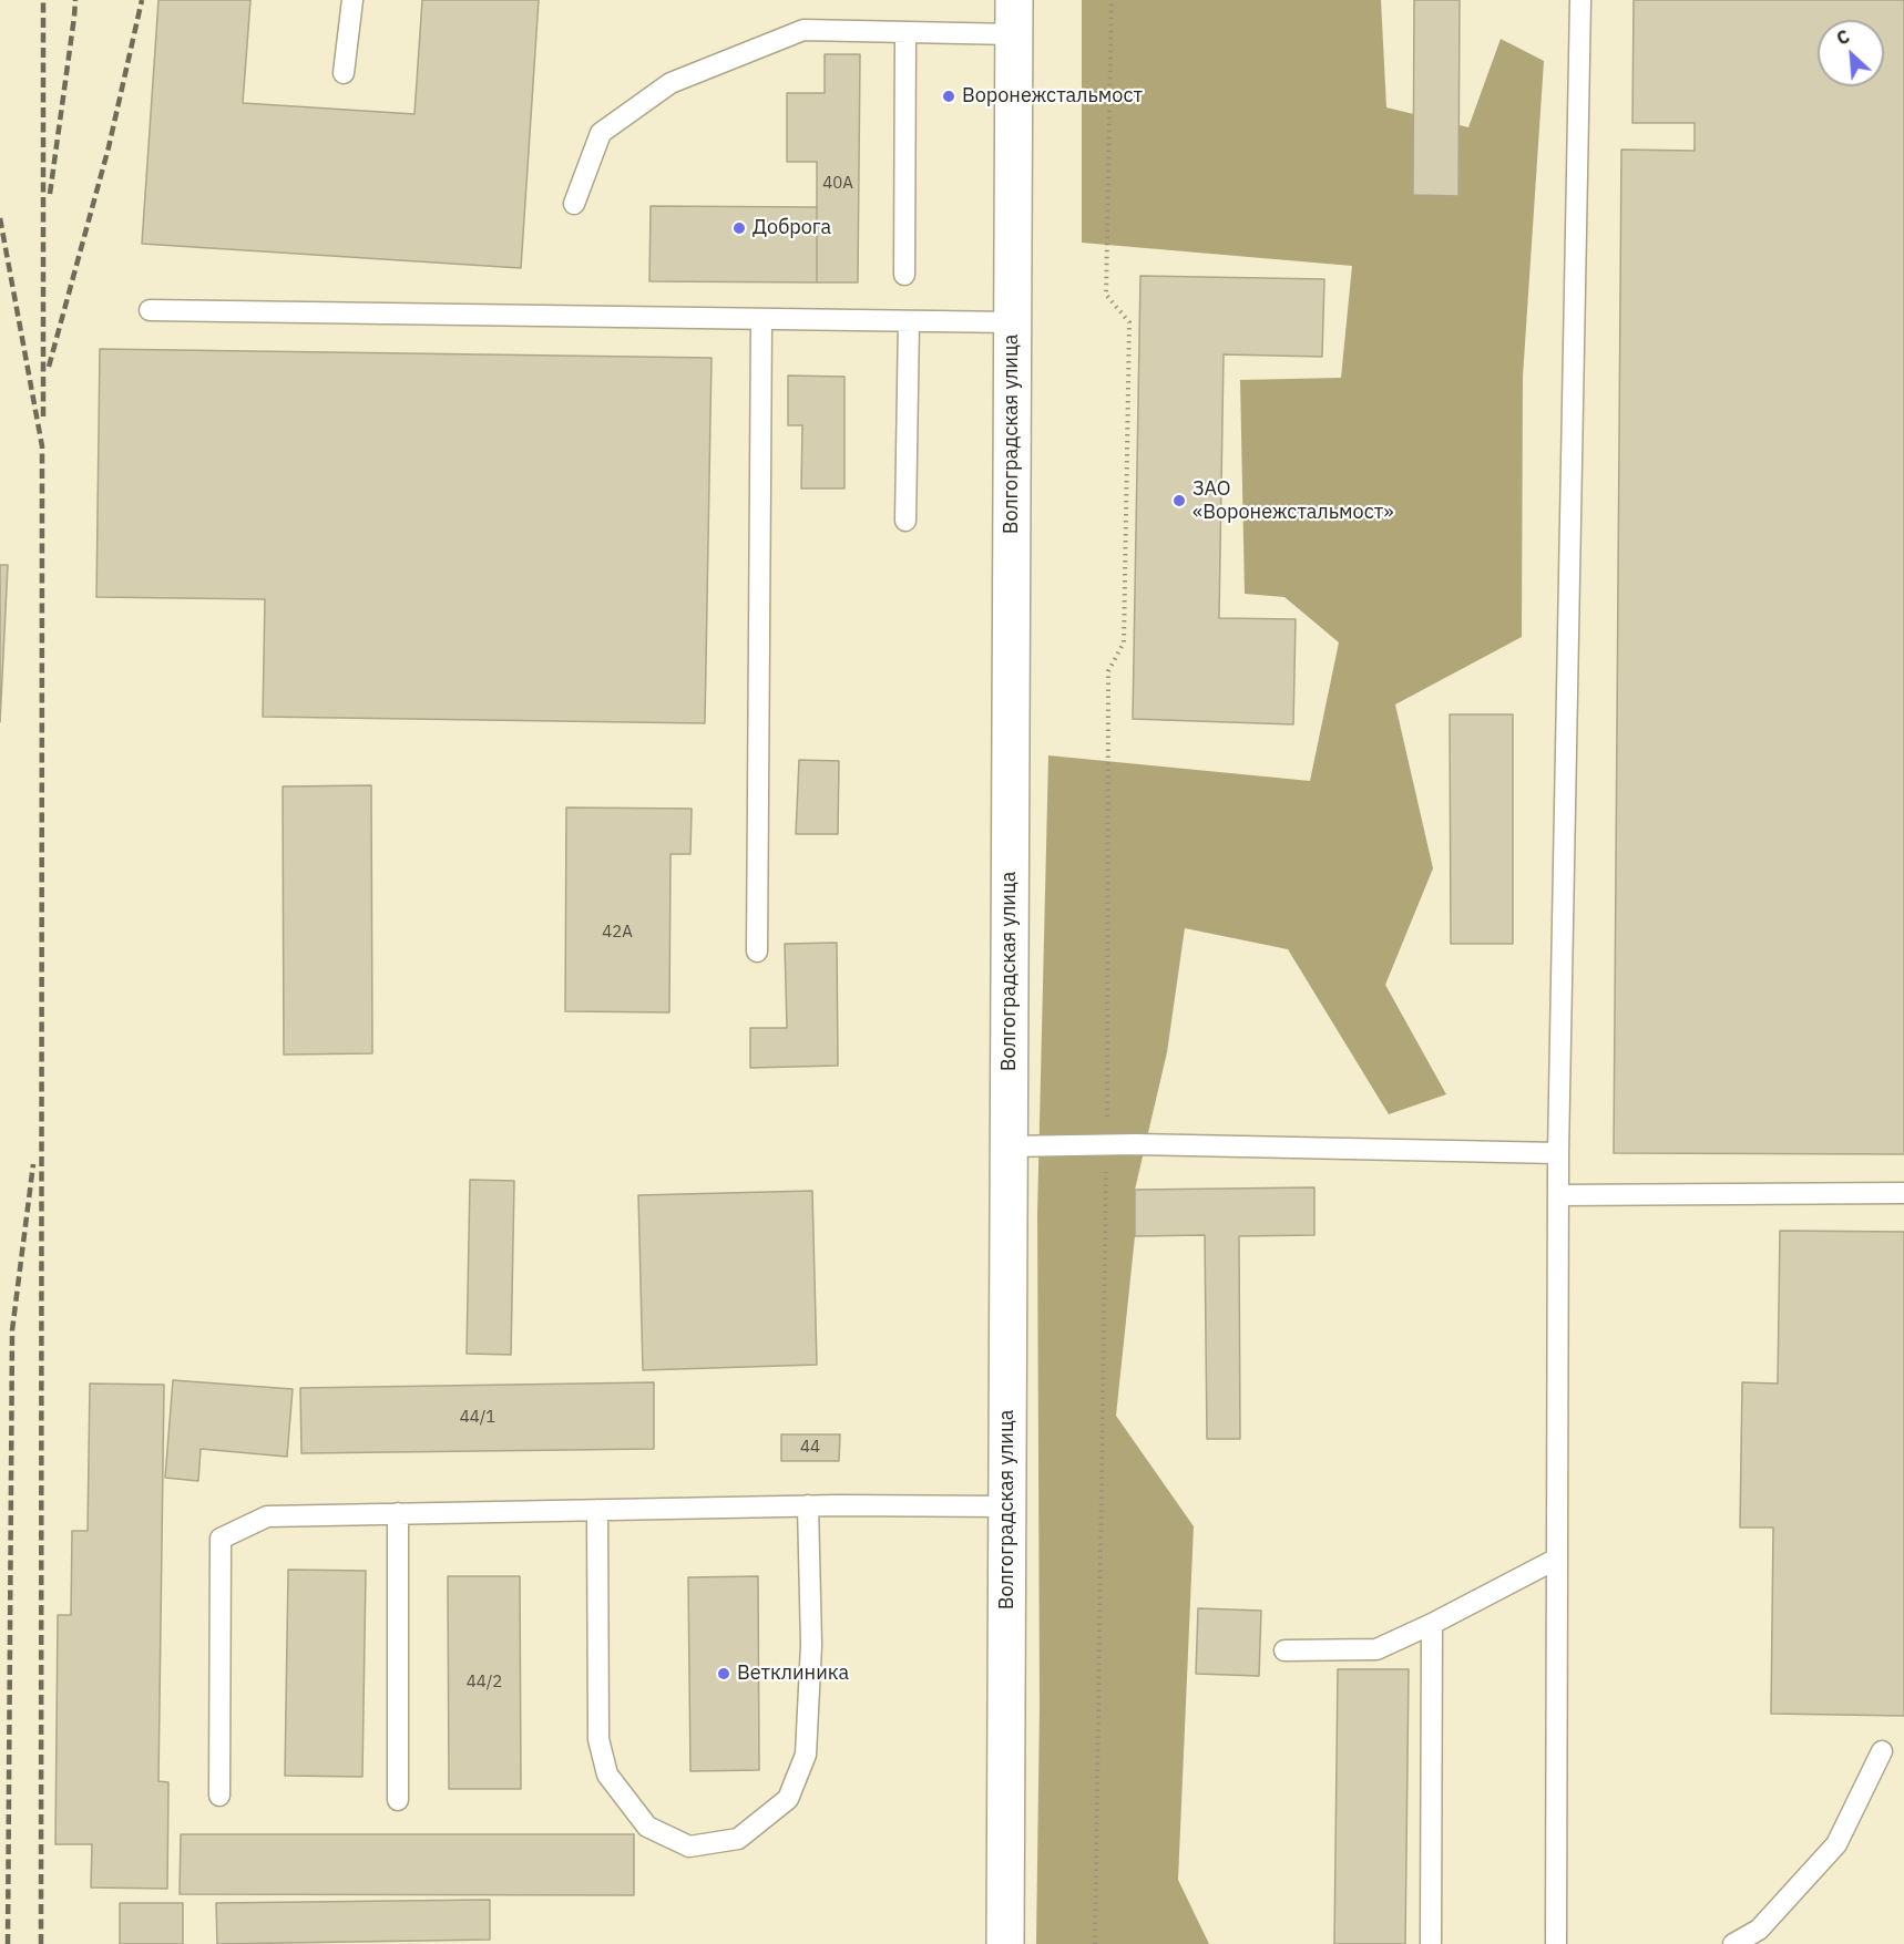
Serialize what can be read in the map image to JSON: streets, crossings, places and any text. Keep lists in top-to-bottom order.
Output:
{
  "streets": {
    "main road": ["Волгоградская улица"]
  },
  "places": [
    "Воронежстальмост",
    "Доброга",
    "ЗАО «Воронежстальмост»",
    "Ветклиника"
  ],
  "house_numbers": [
    "40А",
    "42А",
    "44/1",
    "44",
    "44/2"
  ],
  "north": "top left"
}
